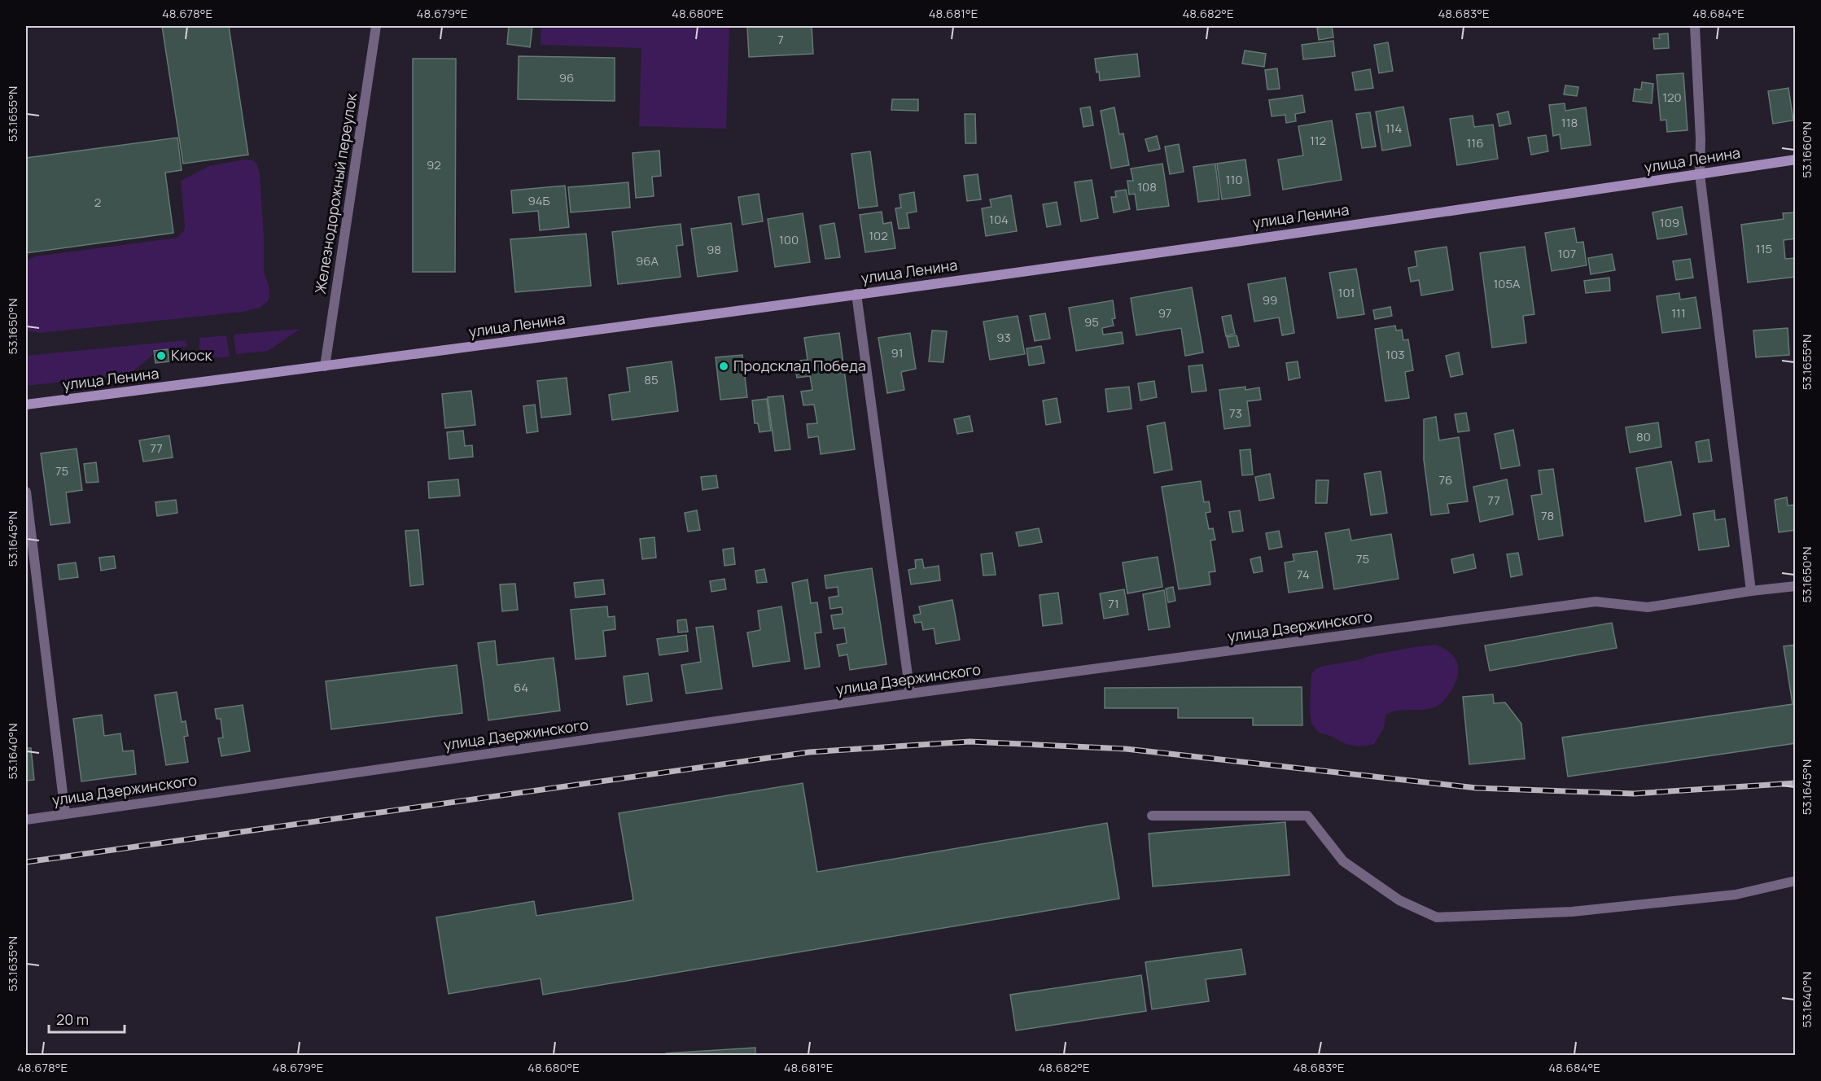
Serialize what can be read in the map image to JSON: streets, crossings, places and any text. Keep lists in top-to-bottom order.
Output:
{
  "streets": {
    "main road": ["улица Ленина"],
    "street": ["Железнодорожный переулок", "улица Дзержинского"]
  },
  "crossings": [
    ["улица Ленина", "Железнодорожный переулок"]
  ],
  "places": ["Киоск", "Продсклад Победа"],
  "house_numbers": [
    "7",
    "96",
    "120",
    "118",
    "114",
    "112",
    "116",
    "92",
    "110",
    "108",
    "94Б",
    "2",
    "104",
    "109",
    "102",
    "100",
    "115",
    "98",
    "107",
    "96А",
    "105А",
    "101",
    "99",
    "97",
    "111",
    "95",
    "93",
    "91",
    "103",
    "85",
    "73",
    "80",
    "77",
    "75",
    "76",
    "77",
    "78",
    "75",
    "74",
    "71",
    "64"
  ],
  "scale_bar": "20 m",
  "coordinates": [
    "48.678°E",
    "48.679°E",
    "48.680°E",
    "48.681°E",
    "48.682°E",
    "48.683°E",
    "48.684°E",
    "53.1655°N",
    "53.1660°N",
    "53.1650°N",
    "53.1645°N",
    "53.1640°N",
    "53.1635°N"
  ]
}
